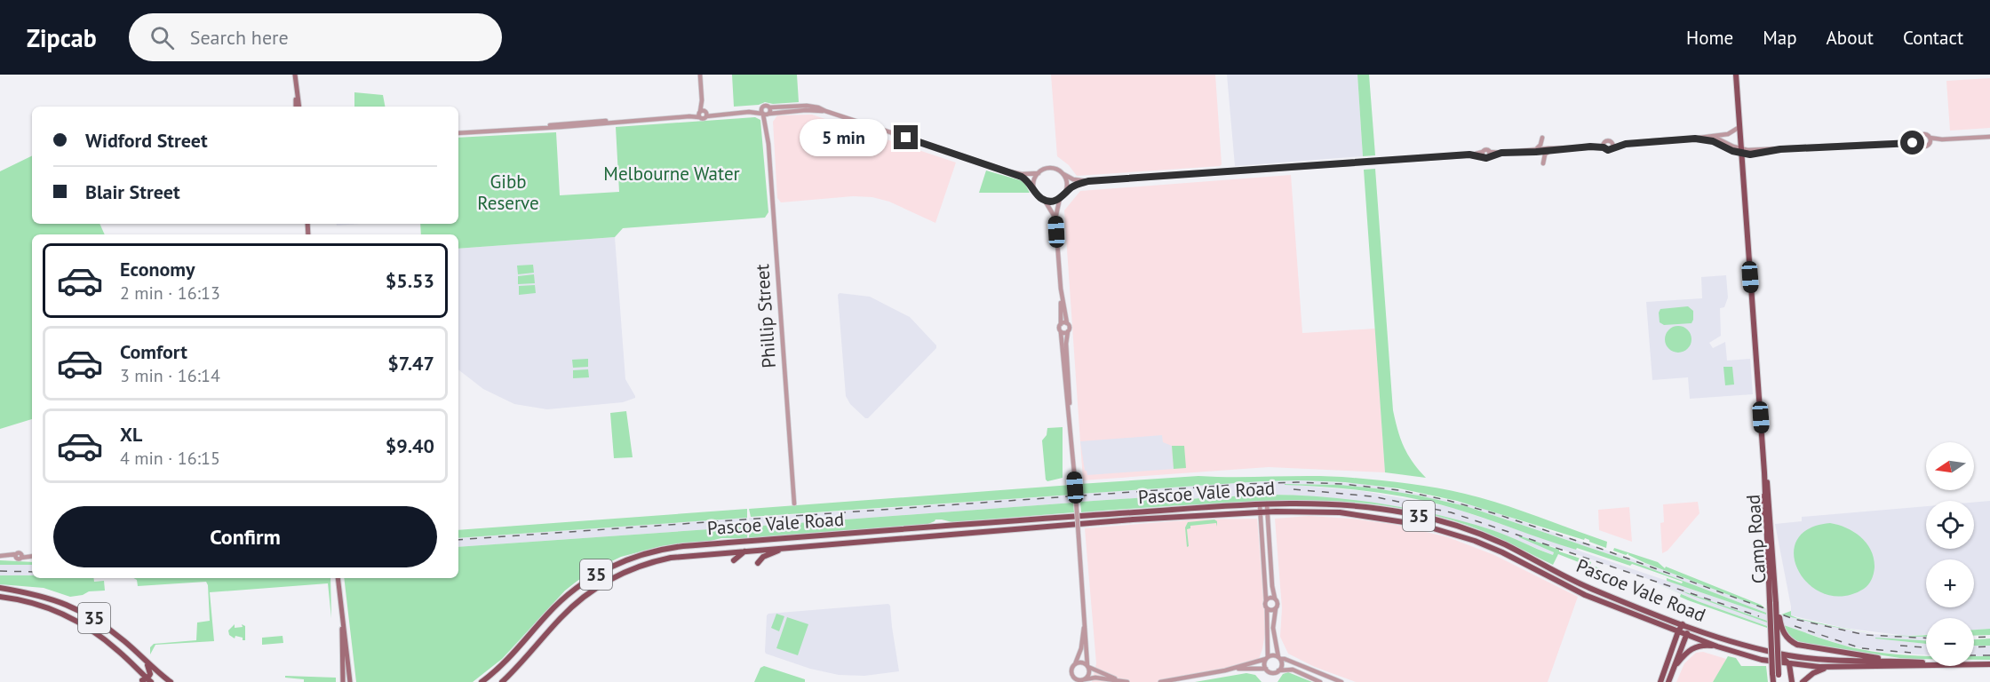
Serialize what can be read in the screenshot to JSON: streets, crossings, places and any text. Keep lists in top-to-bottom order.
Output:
{
  "streets": {
    "main road": ["Pascoe Vale Road", "35", "Camp Road"],
    "street": ["Phillip Street"]
  },
  "parks": ["Melbourne Water", "Gibb Reserve"],
  "north": "left",
  "page": {
    "header": "Zipcab",
    "search": "Search here",
    "nav": [
      "Home",
      "Map",
      "About",
      "Contact"
    ],
    "banner": ["Widford Street", "Blair Street"],
    "bubble": "5 min",
    "list": [
      {
        "name": "Economy",
        "note": "2 min · 16:13",
        "value": "$5.53"
      },
      {
        "name": "Comfort",
        "note": "3 min · 16:14",
        "value": "$7.47"
      },
      {
        "name": "XL",
        "note": "4 min · 16:15",
        "value": "$9.40"
      }
    ],
    "map_buttons": ["+", "−"],
    "buttons": "Confirm"
  }
}
